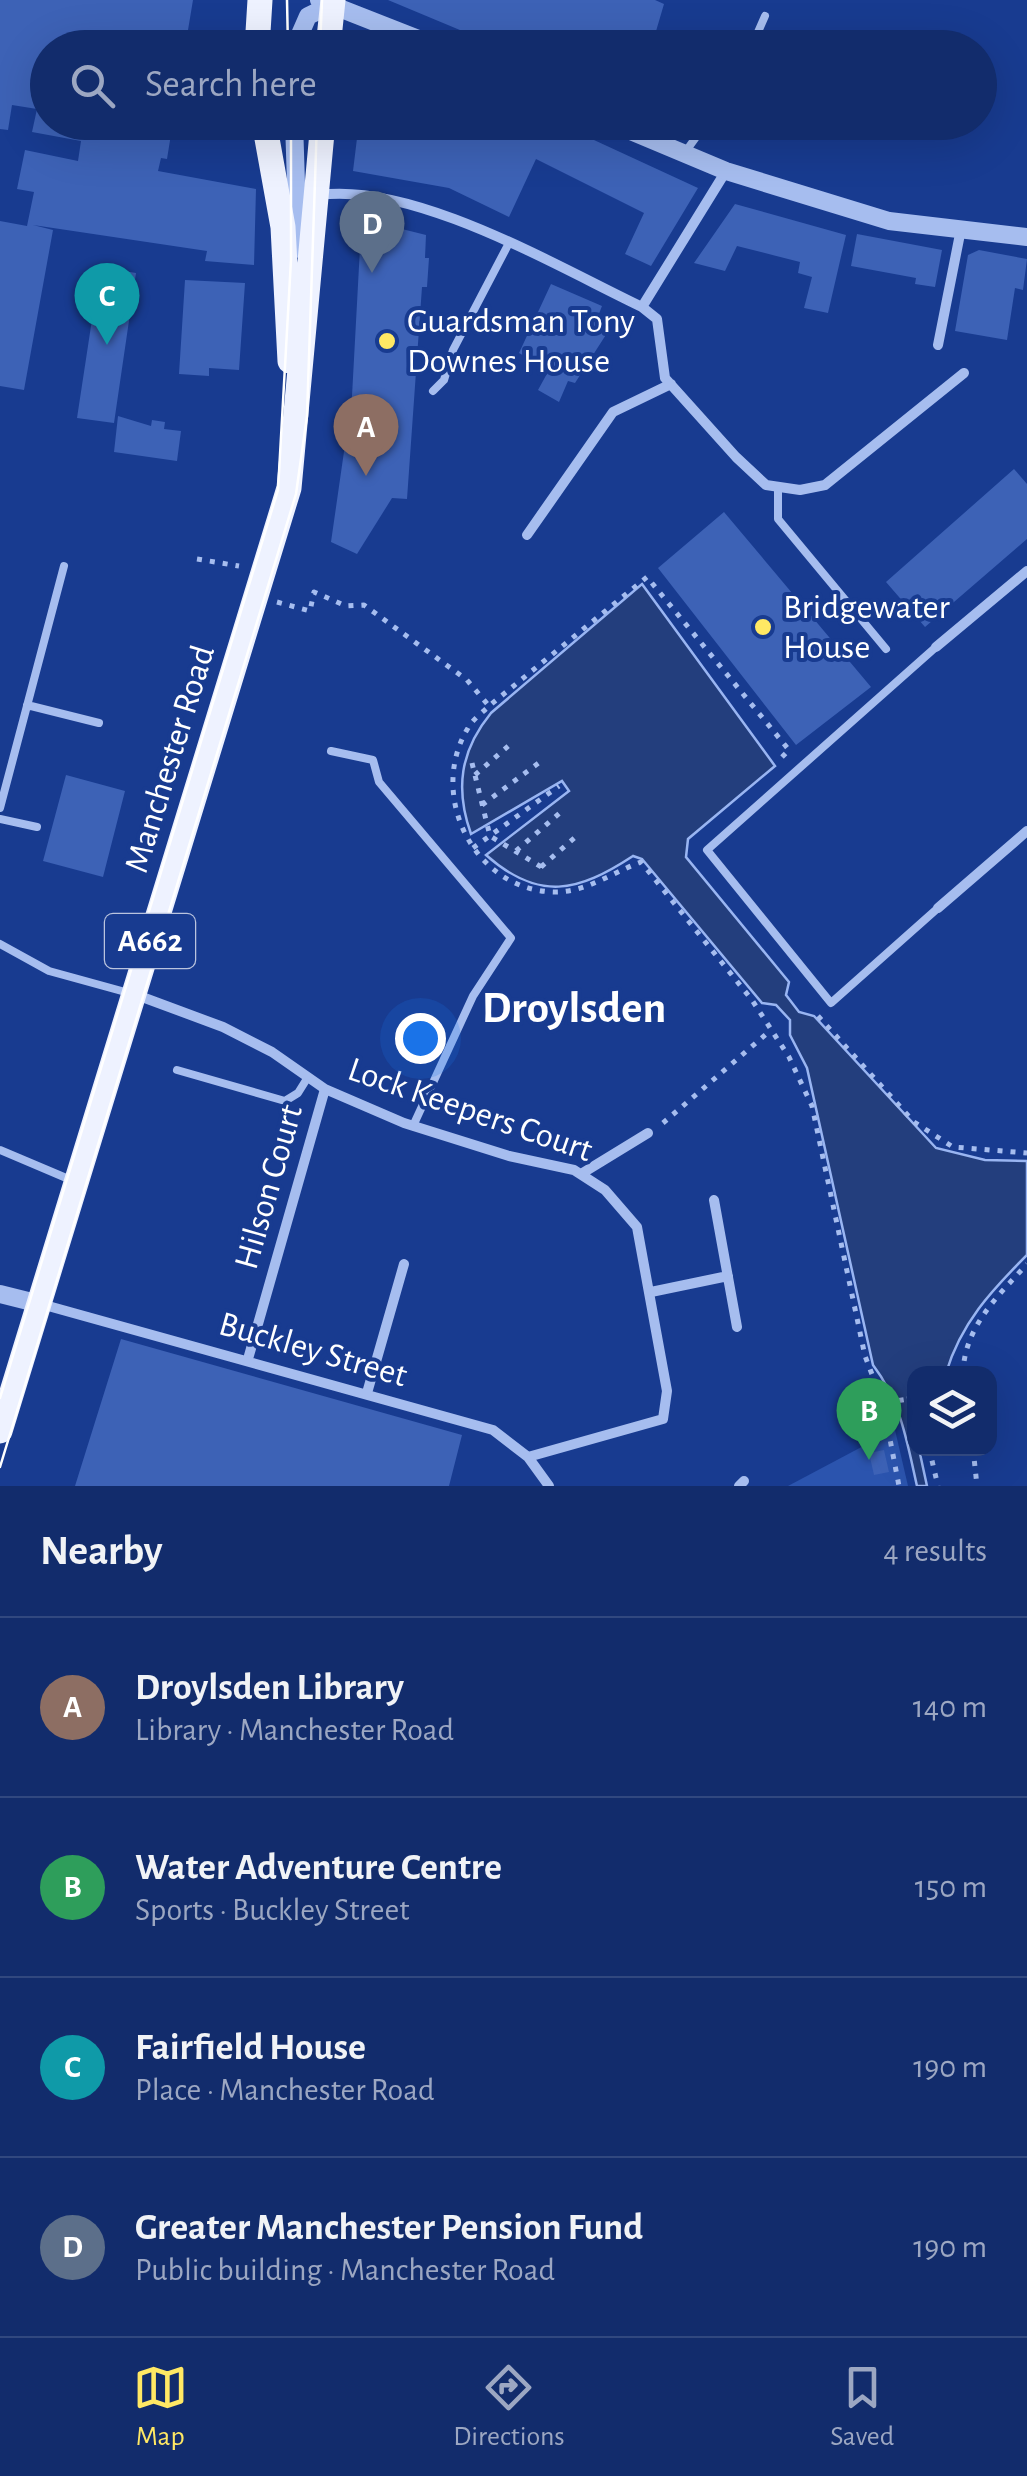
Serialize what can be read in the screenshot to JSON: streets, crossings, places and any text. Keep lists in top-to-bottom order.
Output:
{
  "streets": {
    "main road": ["Manchester Road", "A662"],
    "street": ["Lock Keepers Court", "Hilson Court", "Buckley Street"]
  },
  "crossings": [
    ["Manchester Road", "Lock Keepers Court"],
    ["Manchester Road", "Buckley Street"],
    ["Lock Keepers Court", "Hilson Court"],
    ["Lock Keepers Court", "Buckley Street"],
    ["Hilson Court", "Buckley Street"]
  ],
  "districts": ["Droylsden"],
  "places": ["Guardsman Tony Downes House", "Bridgewater House"],
  "page": {
    "search": "Search here",
    "pins": [
      "D",
      "C",
      "A",
      "B"
    ],
    "heading": ["Nearby", "4 results"],
    "list": [
      {
        "mark": "A",
        "name": "Droylsden Library",
        "note": "Library · Manchester Road",
        "value": "140 m"
      },
      {
        "mark": "B",
        "name": "Water Adventure Centre",
        "note": "Sports · Buckley Street",
        "value": "150 m"
      },
      {
        "mark": "C",
        "name": "Fairfield House",
        "note": "Place · Manchester Road",
        "value": "190 m"
      },
      {
        "mark": "D",
        "name": "Greater Manchester Pension Fund",
        "note": "Public building · Manchester Road",
        "value": "190 m"
      }
    ],
    "nav": ["Map", "Directions", "Saved"]
  }
}
